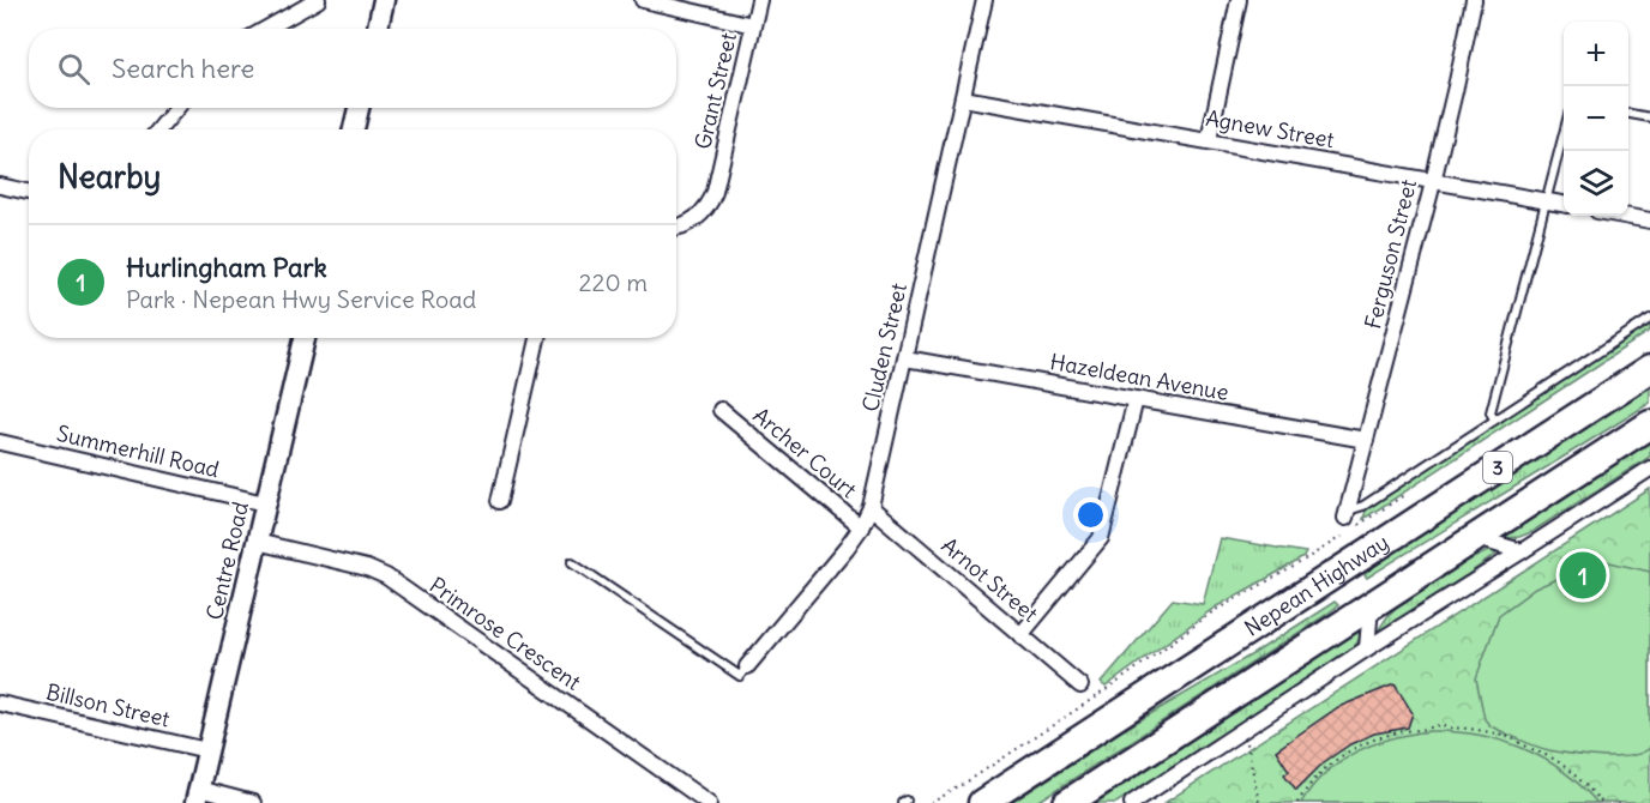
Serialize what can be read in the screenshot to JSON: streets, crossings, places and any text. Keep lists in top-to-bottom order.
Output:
{
  "streets": {
    "highway": ["3", "Nepean Highway"],
    "main road": ["Centre Road"],
    "street": [
      "Grant Street",
      "Agnew Street",
      "Ferguson Street",
      "Cluden Street",
      "Hazeldean Avenue",
      "Summerhill Road",
      "Archer Court",
      "Arnot Street",
      "Primrose Crescent",
      "Billson Street"
    ]
  },
  "crossings": [
    ["Agnew Street", "Ferguson Street"],
    ["Agnew Street", "Cluden Street"],
    ["Ferguson Street", "Hazeldean Avenue"],
    ["Cluden Street", "Hazeldean Avenue"],
    ["Cluden Street", "Archer Court"],
    ["Cluden Street", "Arnot Street"],
    ["Summerhill Road", "Centre Road"],
    ["Centre Road", "Primrose Crescent"],
    ["Centre Road", "Billson Street"]
  ],
  "page": {
    "map_buttons": ["+", "−"],
    "search": "Search here",
    "heading": "Nearby",
    "list": [
      {
        "mark": "1",
        "name": "Hurlingham Park",
        "note": "Park · Nepean Hwy Service Road",
        "value": "220 m"
      }
    ],
    "pins": "1"
  }
}
